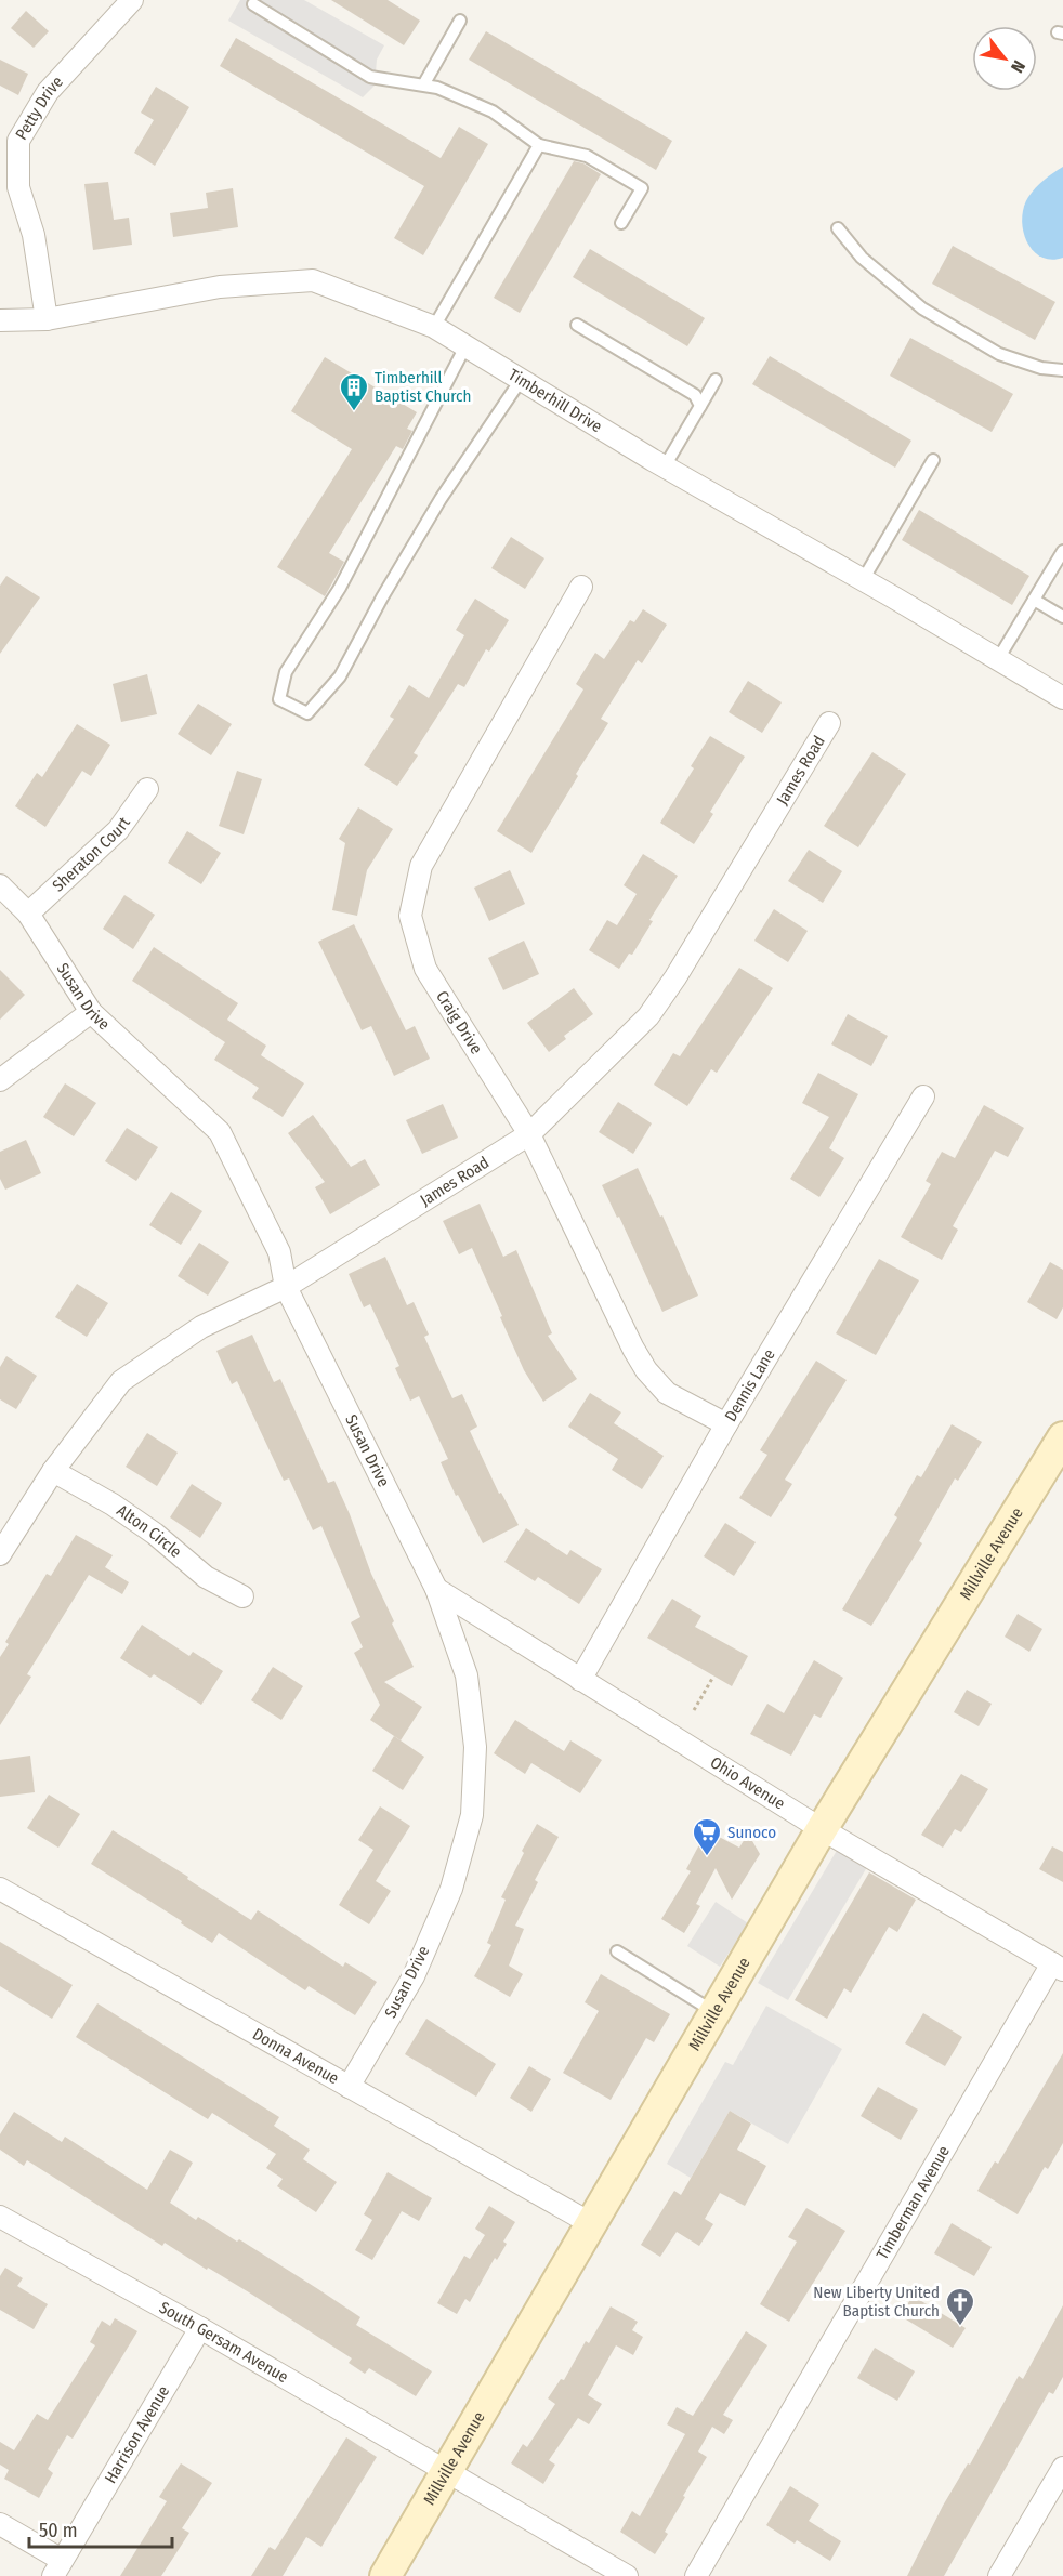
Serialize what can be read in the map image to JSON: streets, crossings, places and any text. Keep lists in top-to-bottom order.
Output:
{
  "streets": {
    "main road": ["Millville Avenue"],
    "street": [
      "Petty Drive",
      "Timberhill Drive",
      "James Road",
      "Sheraton Court",
      "Susan Drive",
      "Craig Drive",
      "Dennis Lane",
      "Alton Circle",
      "Ohio Avenue",
      "Donna Avenue",
      "Timberman Avenue",
      "South Gersam Avenue",
      "Harrison Avenue"
    ]
  },
  "crossings": [
    ["Petty Drive", "Timberhill Drive"],
    ["James Road", "Susan Drive"],
    ["James Road", "Craig Drive"],
    ["James Road", "Alton Circle"],
    ["Sheraton Court", "Susan Drive"],
    ["Susan Drive", "Ohio Avenue"],
    ["Susan Drive", "Donna Avenue"],
    ["Craig Drive", "Dennis Lane"],
    ["Dennis Lane", "Ohio Avenue"],
    ["Millville Avenue", "Ohio Avenue"],
    ["Millville Avenue", "Donna Avenue"],
    ["Millville Avenue", "South Gersam Avenue"],
    ["Ohio Avenue", "Timberman Avenue"],
    ["South Gersam Avenue", "Harrison Avenue"]
  ],
  "places": {
    "building": ["Timberhill Baptist Church"],
    "supermarket": ["Sunoco"],
    "church": ["New Liberty United Baptist Church"]
  },
  "scale_bar": "50 m",
  "north": "bottom right"
}
